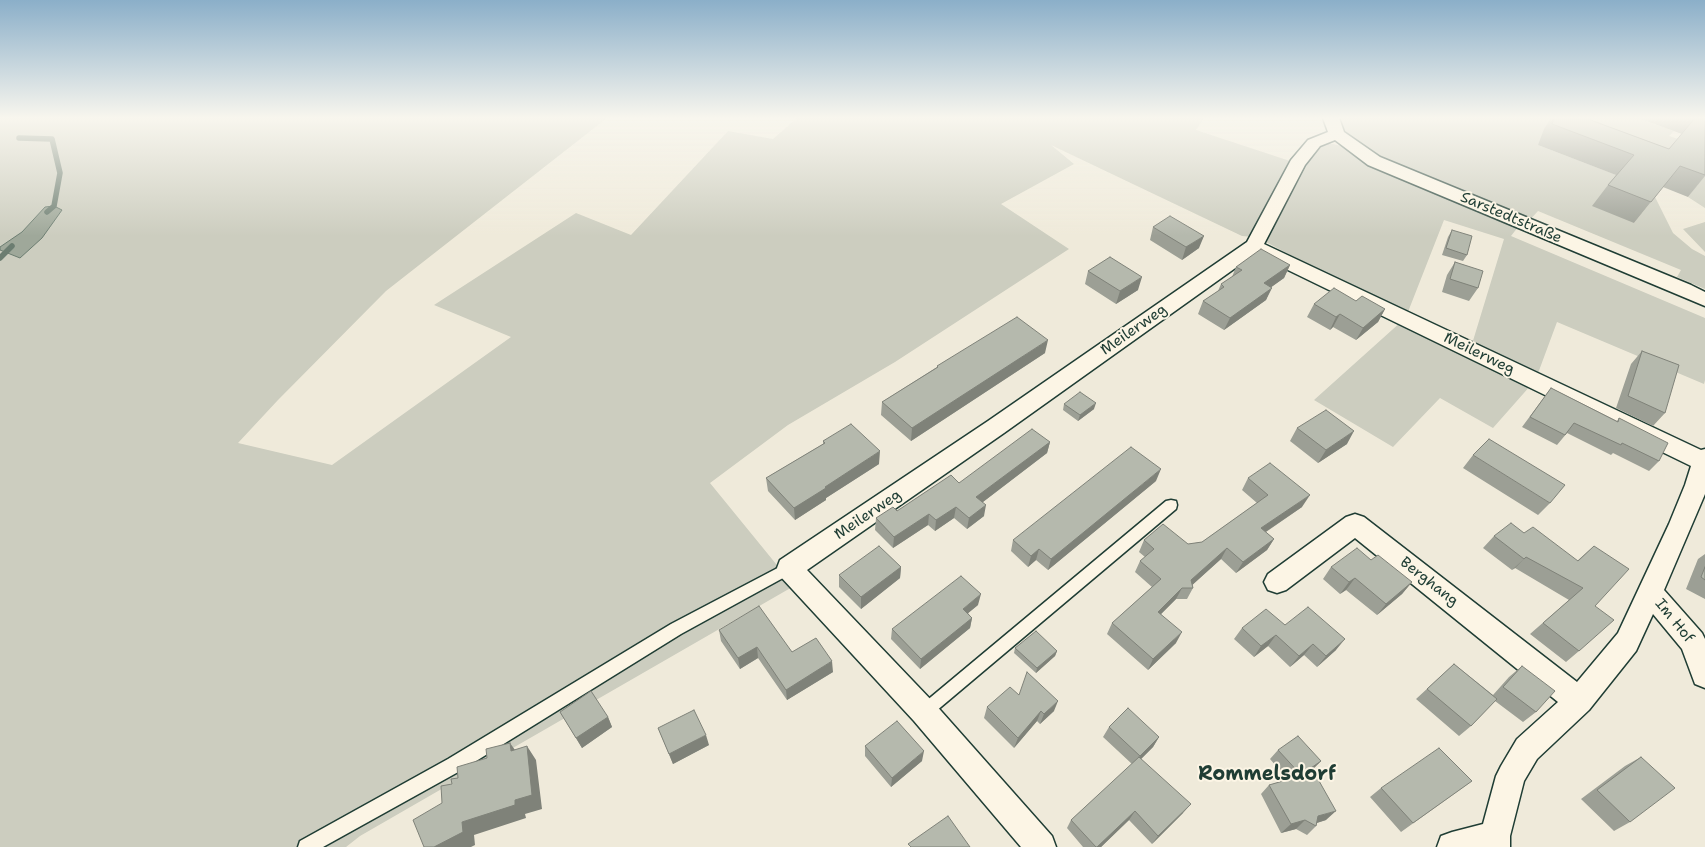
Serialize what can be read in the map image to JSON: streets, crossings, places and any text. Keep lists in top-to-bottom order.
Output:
{
  "streets": {
    "street": [
      "Sarstedtstraße",
      "Meilerweg",
      "Berghang",
      "Im Hof"
    ]
  },
  "districts": ["Rommelsdorf"]
}
